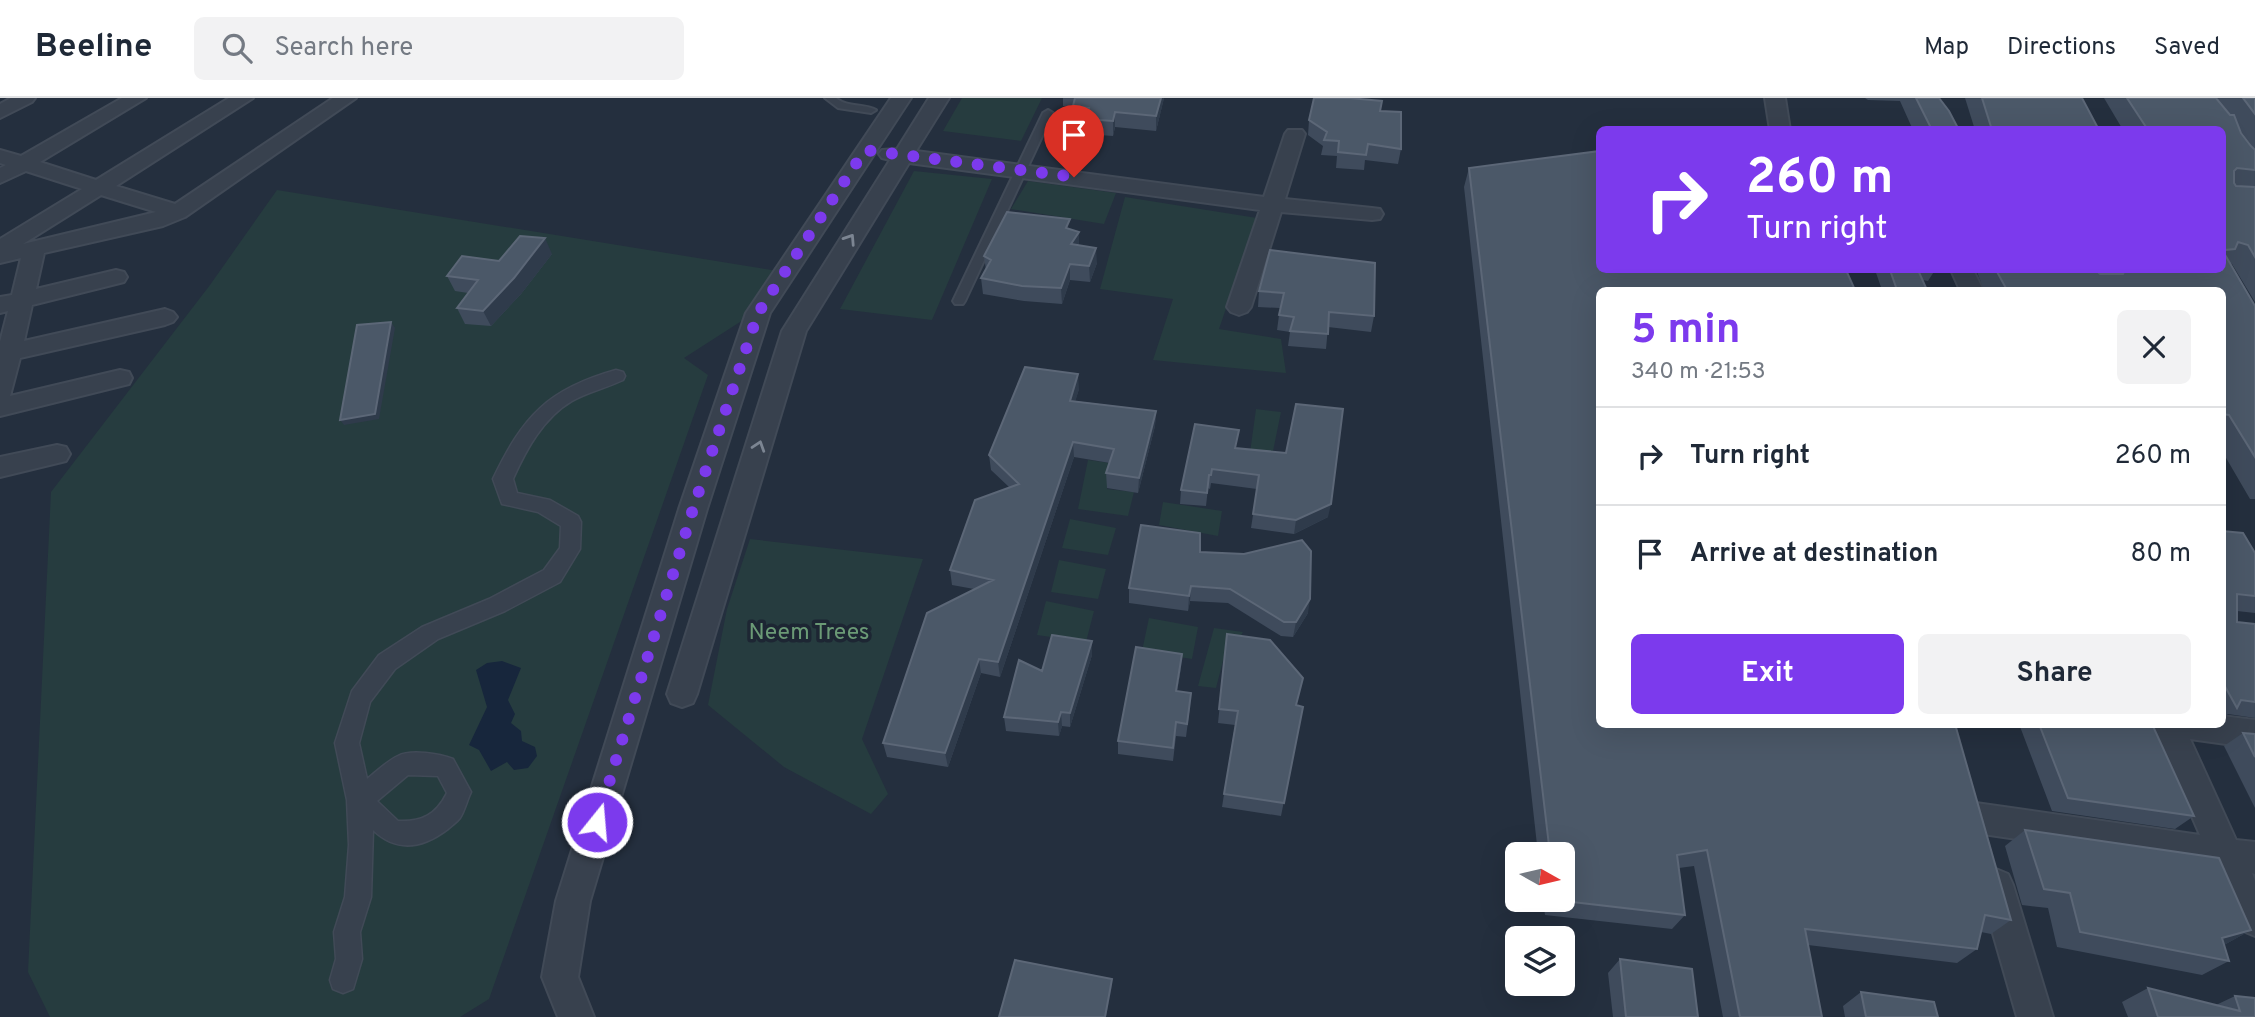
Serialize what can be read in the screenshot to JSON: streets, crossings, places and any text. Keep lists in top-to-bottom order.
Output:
{
  "parks": ["Neem Trees"],
  "north": "right",
  "page": {
    "header": "Beeline",
    "search": "Search here",
    "nav": ["Map", "Directions", "Saved"],
    "turn": ["260 m", "Turn right"],
    "heading": ["5 min", "340 m · 21:53"],
    "list": [
      {
        "name": "Turn right",
        "value": "260 m"
      },
      {
        "name": "Arrive at destination",
        "value": "80 m"
      }
    ],
    "buttons": ["Exit", "Share"]
  }
}
